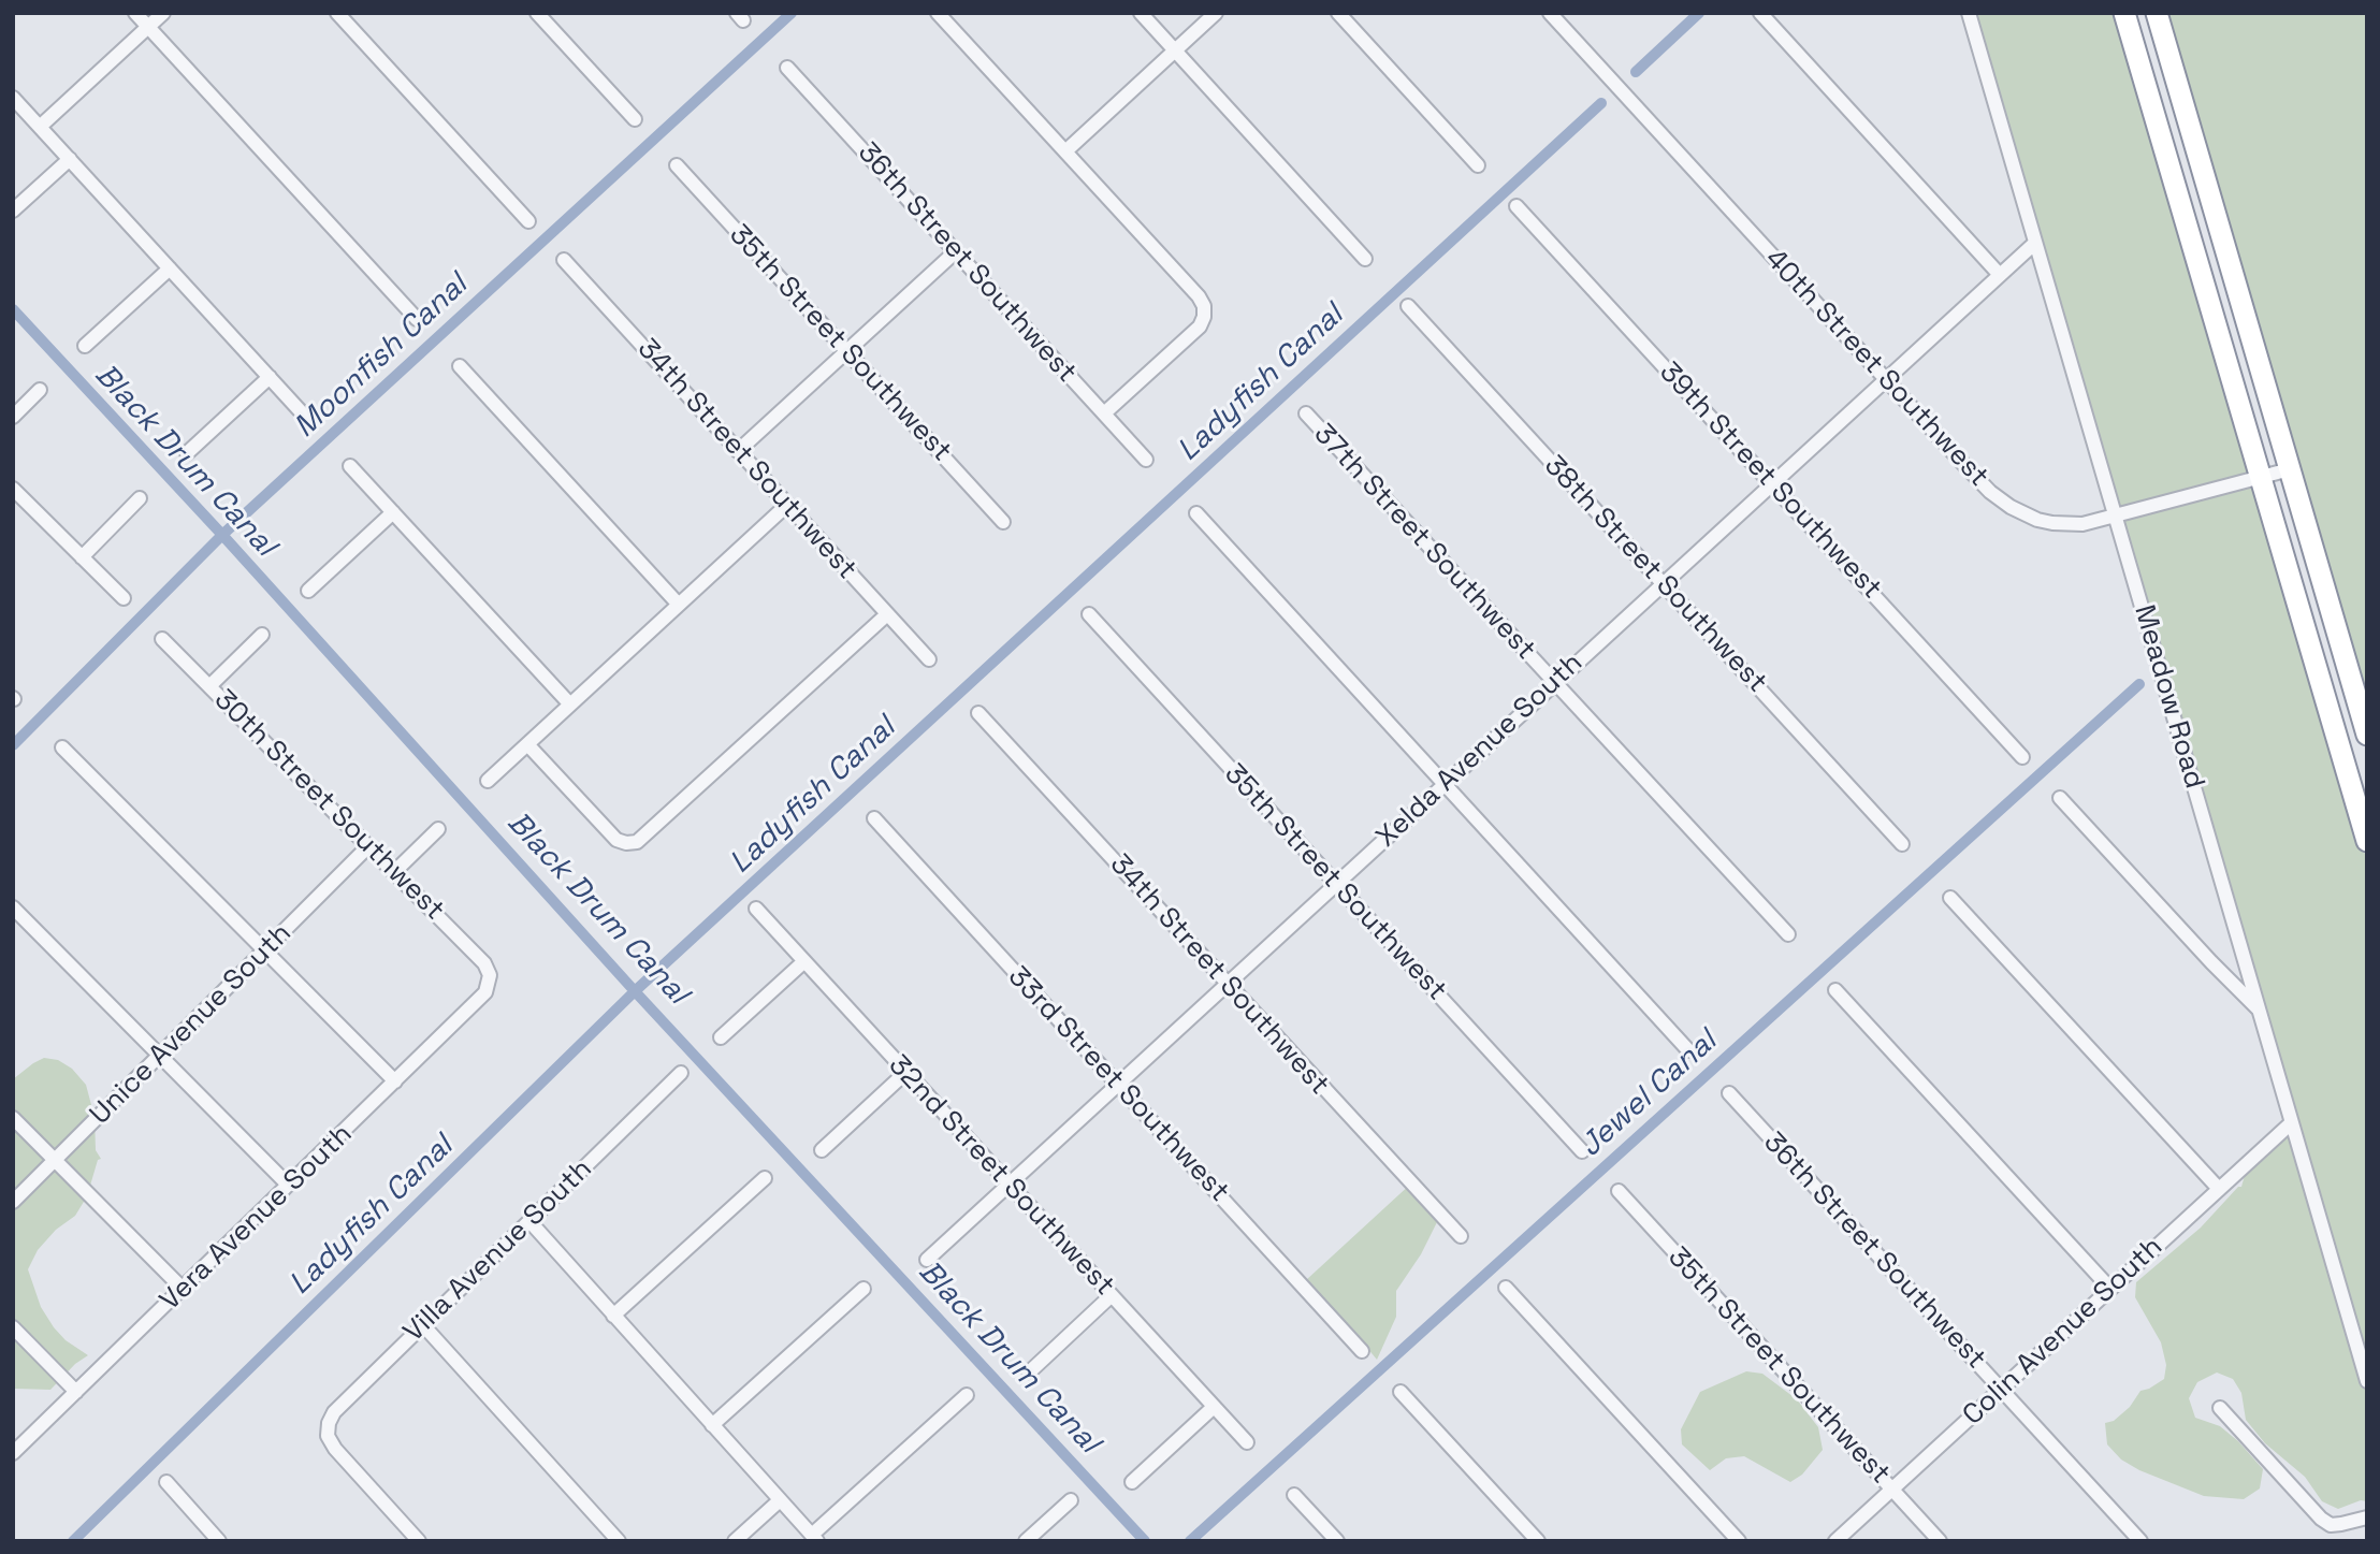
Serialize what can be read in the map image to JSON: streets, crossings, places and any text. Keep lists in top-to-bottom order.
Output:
{
  "streets": {
    "street": [
      "36th Street Southwest",
      "35th Street Southwest",
      "40th Street Southwest",
      "34th Street Southwest",
      "39th Street Southwest",
      "37th Street Southwest",
      "38th Street Southwest",
      "Meadow Road",
      "Xelda Avenue South",
      "30th Street Southwest",
      "Unice Avenue South",
      "33rd Street Southwest",
      "32nd Street Southwest",
      "Vera Avenue South",
      "Villa Avenue South",
      "Colin Avenue South"
    ]
  },
  "crossings": [
    ["36th Street Southwest", "Colin Avenue South"],
    ["35th Street Southwest", "Xelda Avenue South"],
    ["35th Street Southwest", "Colin Avenue South"],
    ["40th Street Southwest", "Meadow Road"],
    ["40th Street Southwest", "Xelda Avenue South"],
    ["34th Street Southwest", "Xelda Avenue South"],
    ["39th Street Southwest", "Xelda Avenue South"],
    ["37th Street Southwest", "Xelda Avenue South"],
    ["38th Street Southwest", "Xelda Avenue South"],
    ["Meadow Road", "Xelda Avenue South"],
    ["Meadow Road", "Colin Avenue South"],
    ["Xelda Avenue South", "33rd Street Southwest"],
    ["Xelda Avenue South", "32nd Street Southwest"],
    ["30th Street Southwest", "Unice Avenue South"],
    ["30th Street Southwest", "Vera Avenue South"]
  ],
  "water": [
    "Moonfish Canal",
    "Ladyfish Canal",
    "Black Drum Canal",
    "Jewel Canal"
  ]
}
